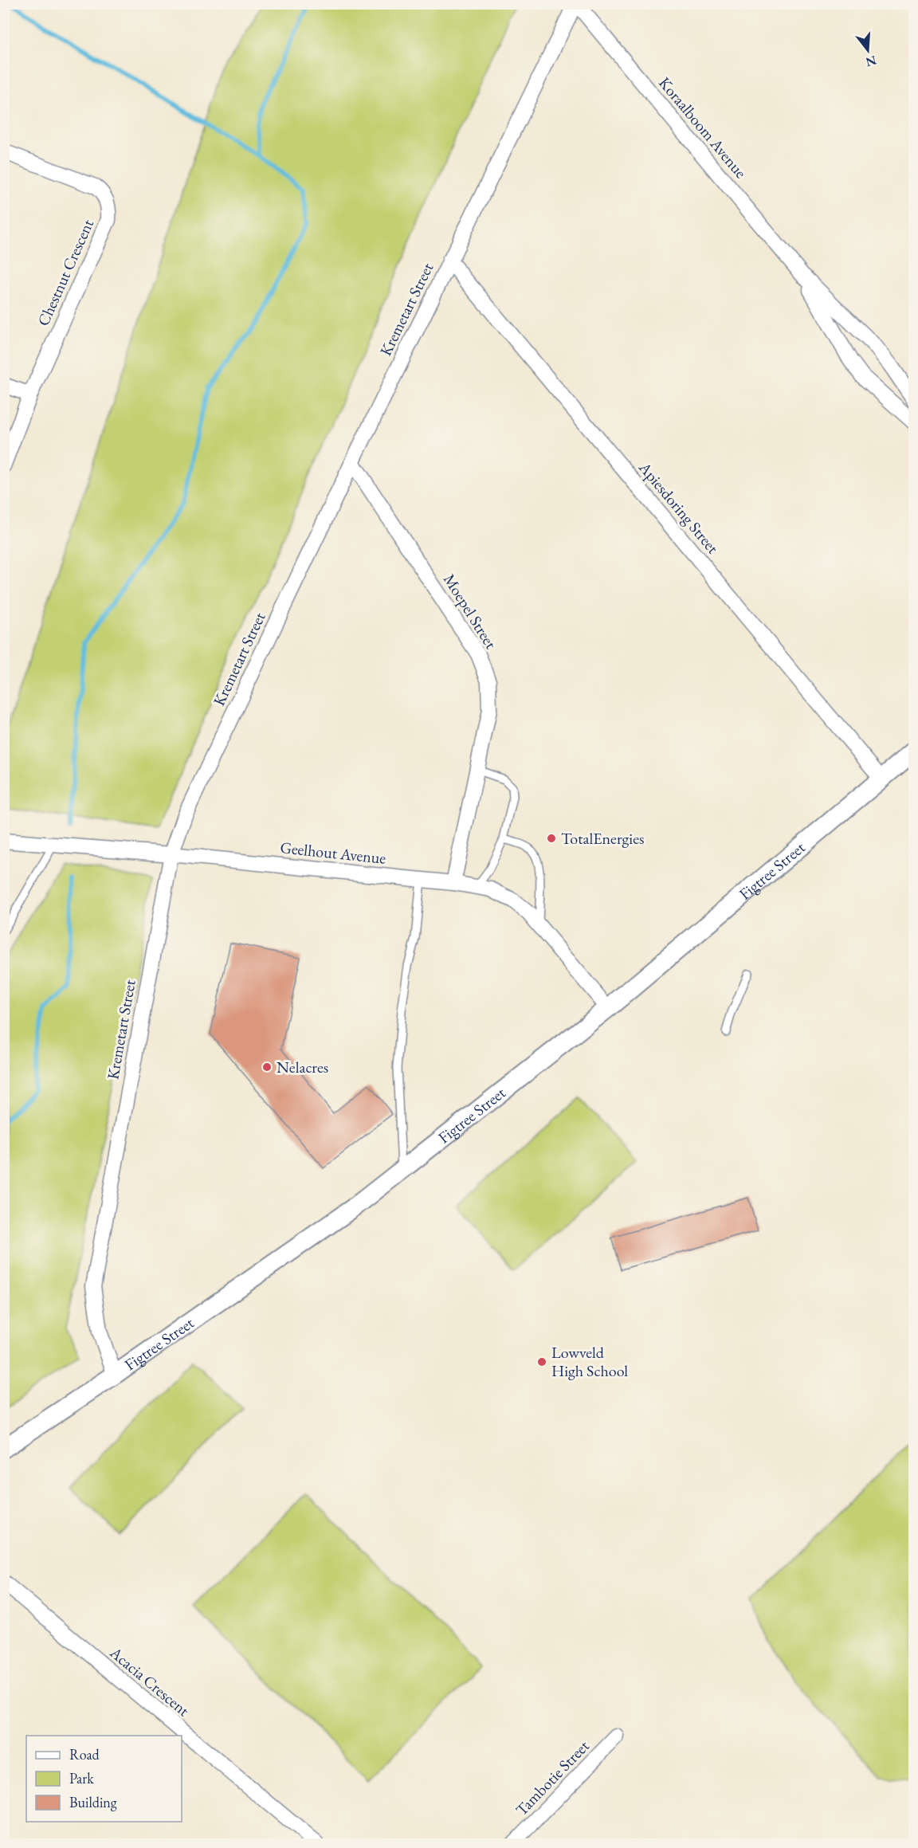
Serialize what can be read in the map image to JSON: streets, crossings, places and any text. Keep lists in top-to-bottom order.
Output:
{
  "streets": {
    "street": [
      "Koraalboom Avenue",
      "Chestnut Crescent",
      "Kremetart Street",
      "Apiesdoring Street",
      "Moepel Street",
      "Geelhout Avenue",
      "Figtree Street",
      "Acacia Crescent",
      "Tambotie Street"
    ]
  },
  "crossings": [
    ["Koraalboom Avenue", "Kremetart Street"],
    ["Kremetart Street", "Apiesdoring Street"],
    ["Kremetart Street", "Moepel Street"],
    ["Kremetart Street", "Geelhout Avenue"],
    ["Kremetart Street", "Figtree Street"],
    ["Apiesdoring Street", "Figtree Street"],
    ["Moepel Street", "Geelhout Avenue"],
    ["Geelhout Avenue", "Figtree Street"]
  ],
  "places": ["TotalEnergies", "Nelacres", "Lowveld High School"],
  "legend": ["Road", "Park", "Building"],
  "north": "bottom"
}
